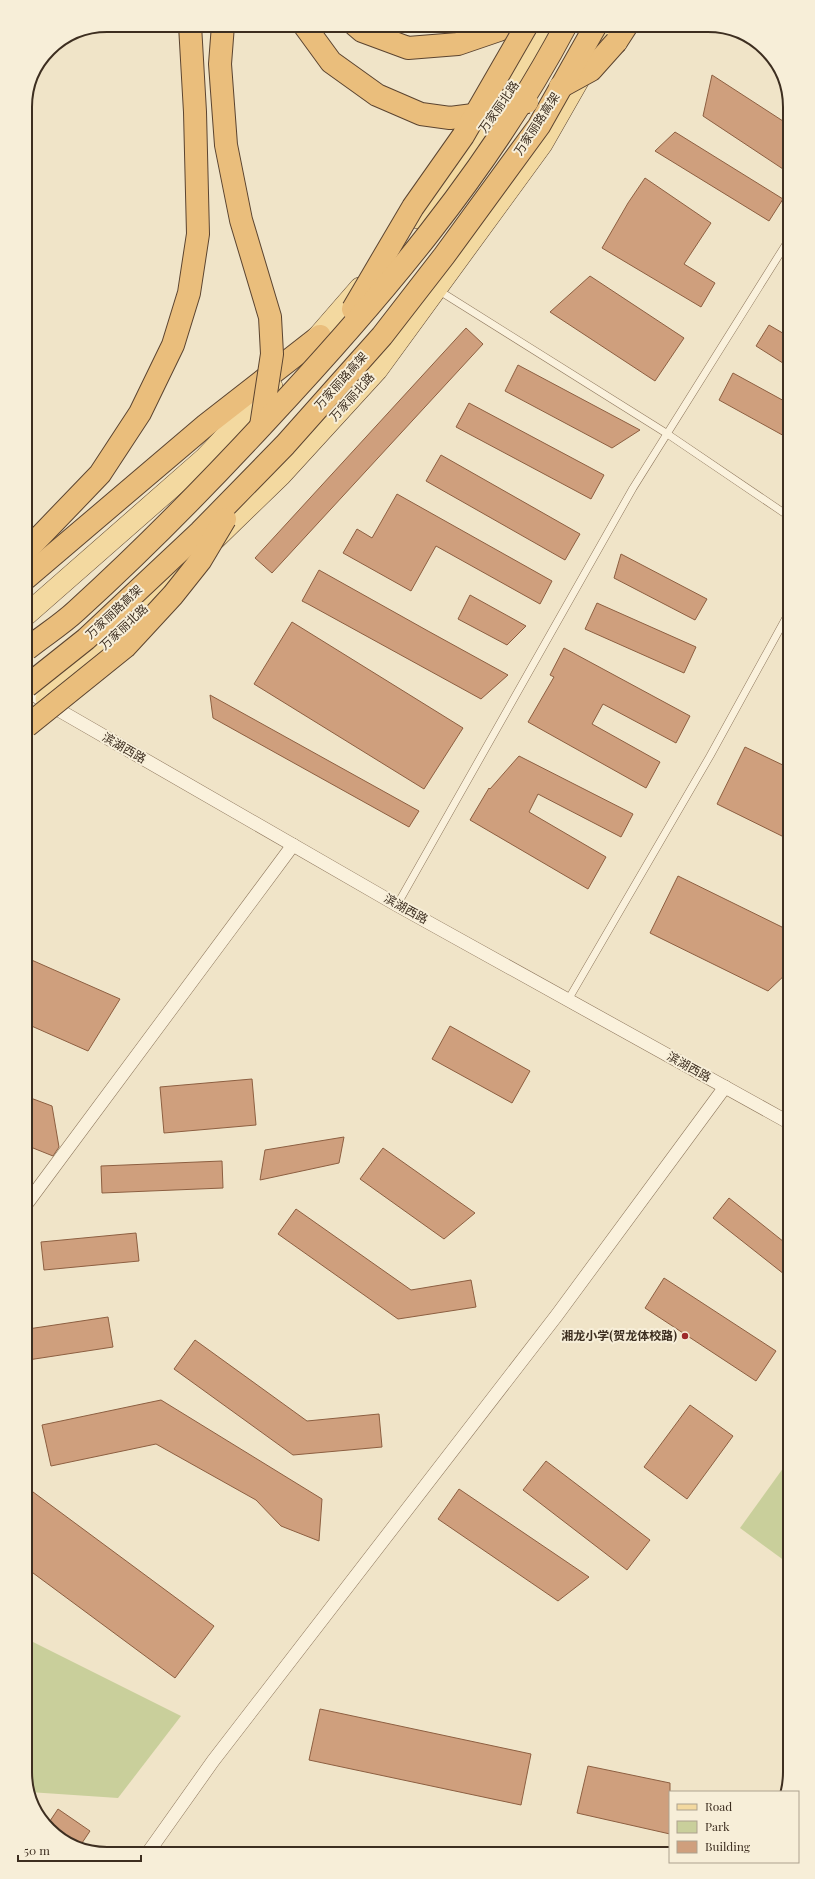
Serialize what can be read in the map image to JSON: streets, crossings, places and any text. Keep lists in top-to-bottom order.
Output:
{
  "streets": {
    "highway": ["万家丽路高架"],
    "main road": ["万家丽北路"],
    "street": ["滨湖西路"]
  },
  "crossings": [
    ["万家丽北路", "滨湖西路"]
  ],
  "places": ["湘龙小学(贺龙体校路)"],
  "legend": ["Road", "Park", "Building"],
  "scale_bar": "50 m"
}
